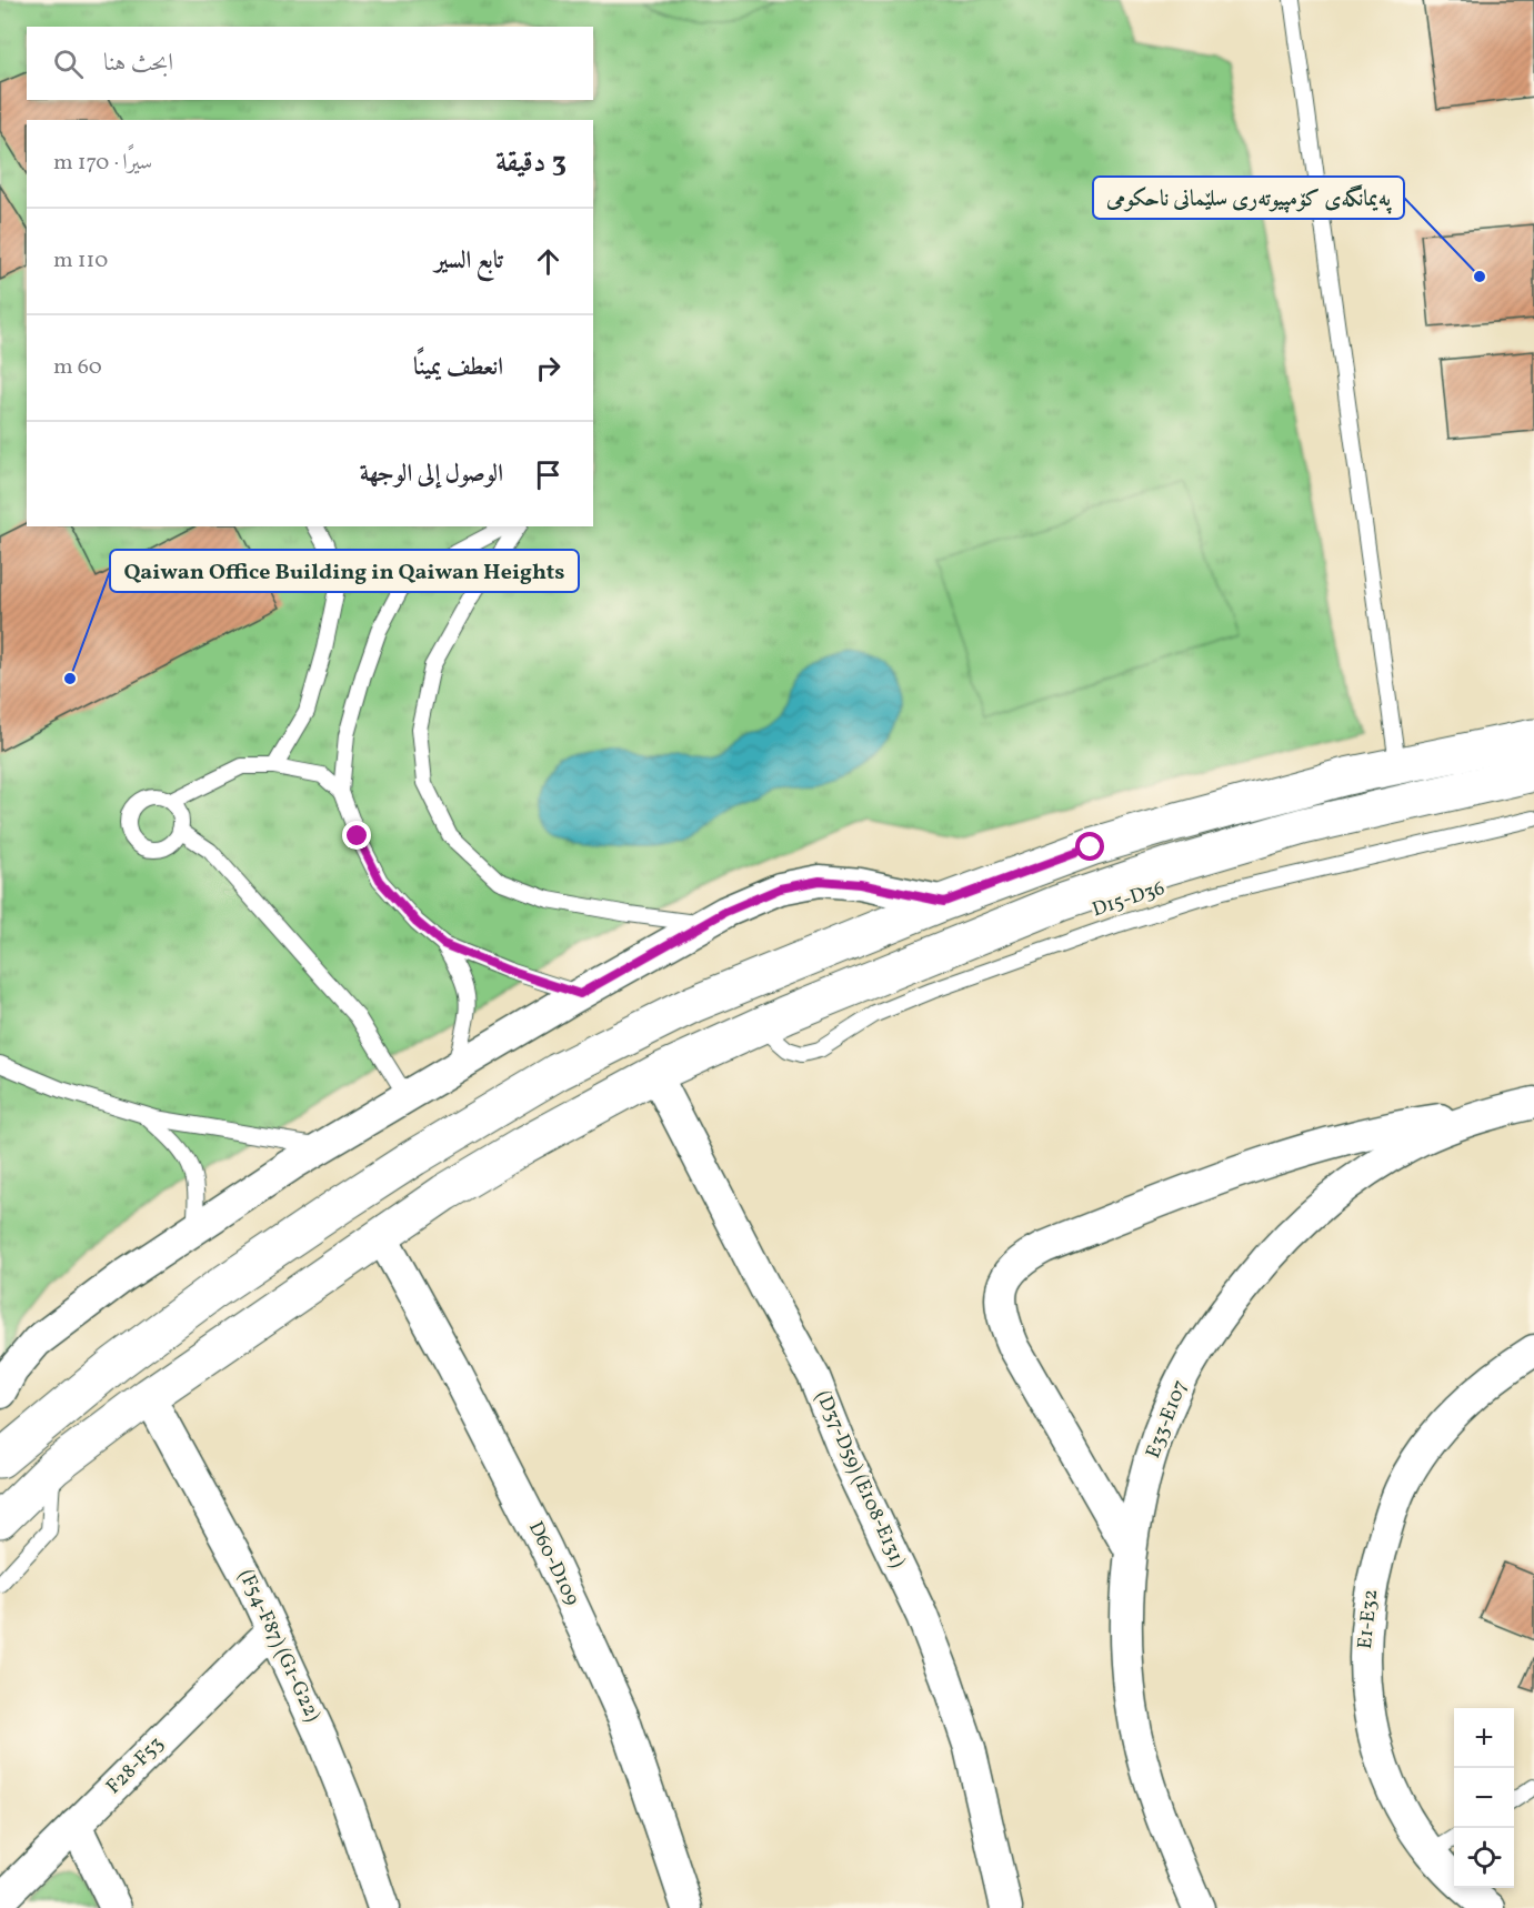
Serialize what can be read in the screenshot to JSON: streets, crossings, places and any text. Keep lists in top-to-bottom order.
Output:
{
  "streets": {
    "street": [
      "E33-E107",
      "(D37-D59) (E108-E131)",
      "D60-D109",
      "E1-E32",
      "(F54-F87) (G1-G22)",
      "F28-F53"
    ],
    "lane": ["D15-D36"]
  },
  "crossings": [
    ["(F54-F87) (G1-G22)", "F28-F53"]
  ],
  "places": ["پەیمانگەی کۆمپیوتەری سلێمانی ناحکومی", "Qaiwan Office Building in Qaiwan Heights"],
  "page": {
    "search": "ابحث هنا",
    "heading": ["3 دقيقة", "سيرًا · 170 m"],
    "list": [
      ["تابع السير", "110 m"],
      ["انعطف يمينًا", "60 m"],
      "الوصول إلى الوجهة"
    ],
    "map_buttons": ["+", "−"]
  }
}
